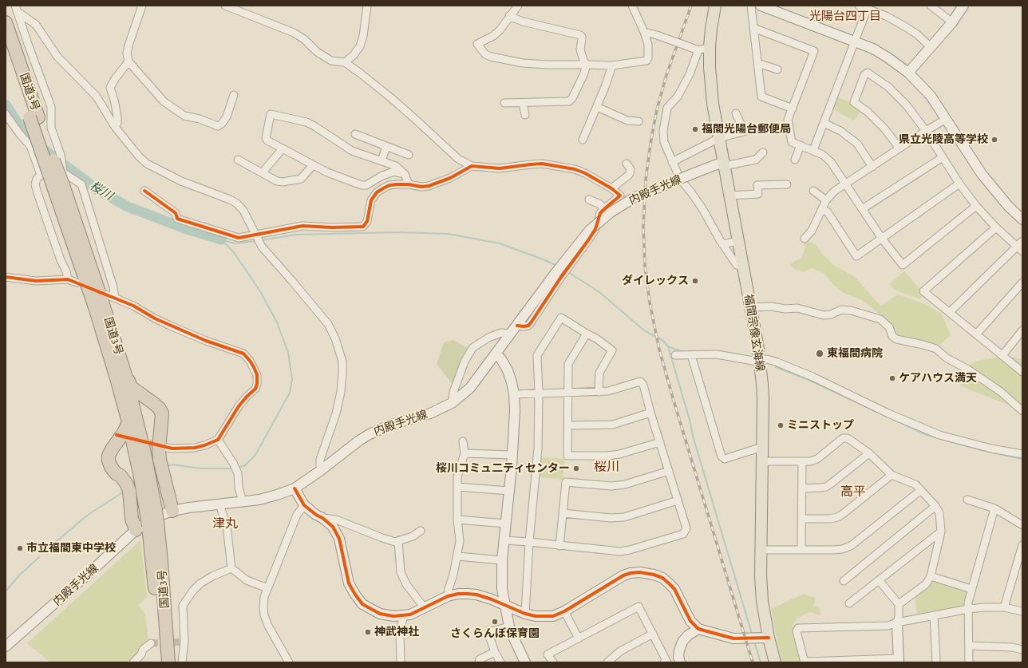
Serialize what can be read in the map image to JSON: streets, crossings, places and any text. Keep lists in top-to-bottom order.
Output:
{
  "streets": {
    "highway": ["国道3号"],
    "main road": ["福間宗像玄海線"],
    "street": ["内殿手光線"]
  },
  "crossings": [
    ["内殿手光線", "福間宗像玄海線"]
  ],
  "districts": [
    "光陽台四丁目",
    "桜川",
    "高平",
    "津丸"
  ],
  "water": ["桜川"],
  "places": [
    "福間光陽台郵便局",
    "県立光陵高等学校",
    "ダイレックス",
    "東福間病院",
    "ケアハウス満天",
    "ミニストップ",
    "桜川コミュ二ティセンター",
    "市立福間東中学校",
    "さくらんぼ保育園",
    "神武神社"
  ]
}
